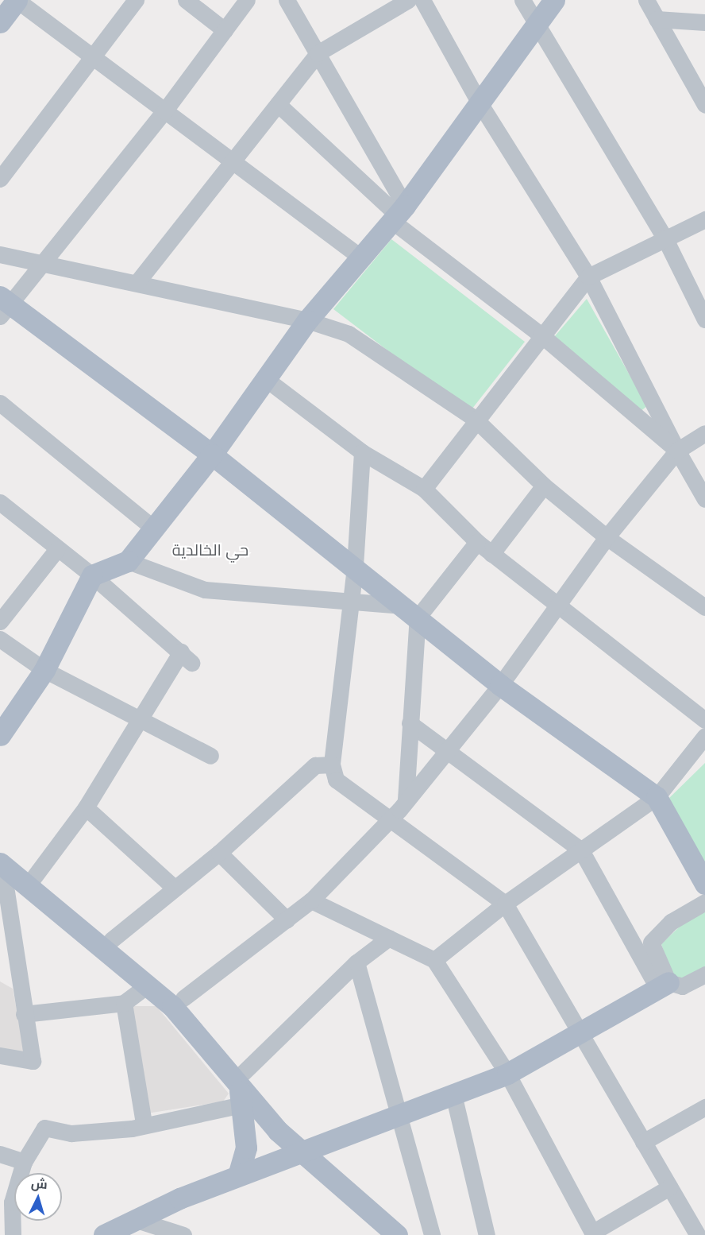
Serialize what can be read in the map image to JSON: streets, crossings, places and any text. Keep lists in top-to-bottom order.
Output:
{
  "districts": ["حي الخالدية"],
  "north": "top"
}
